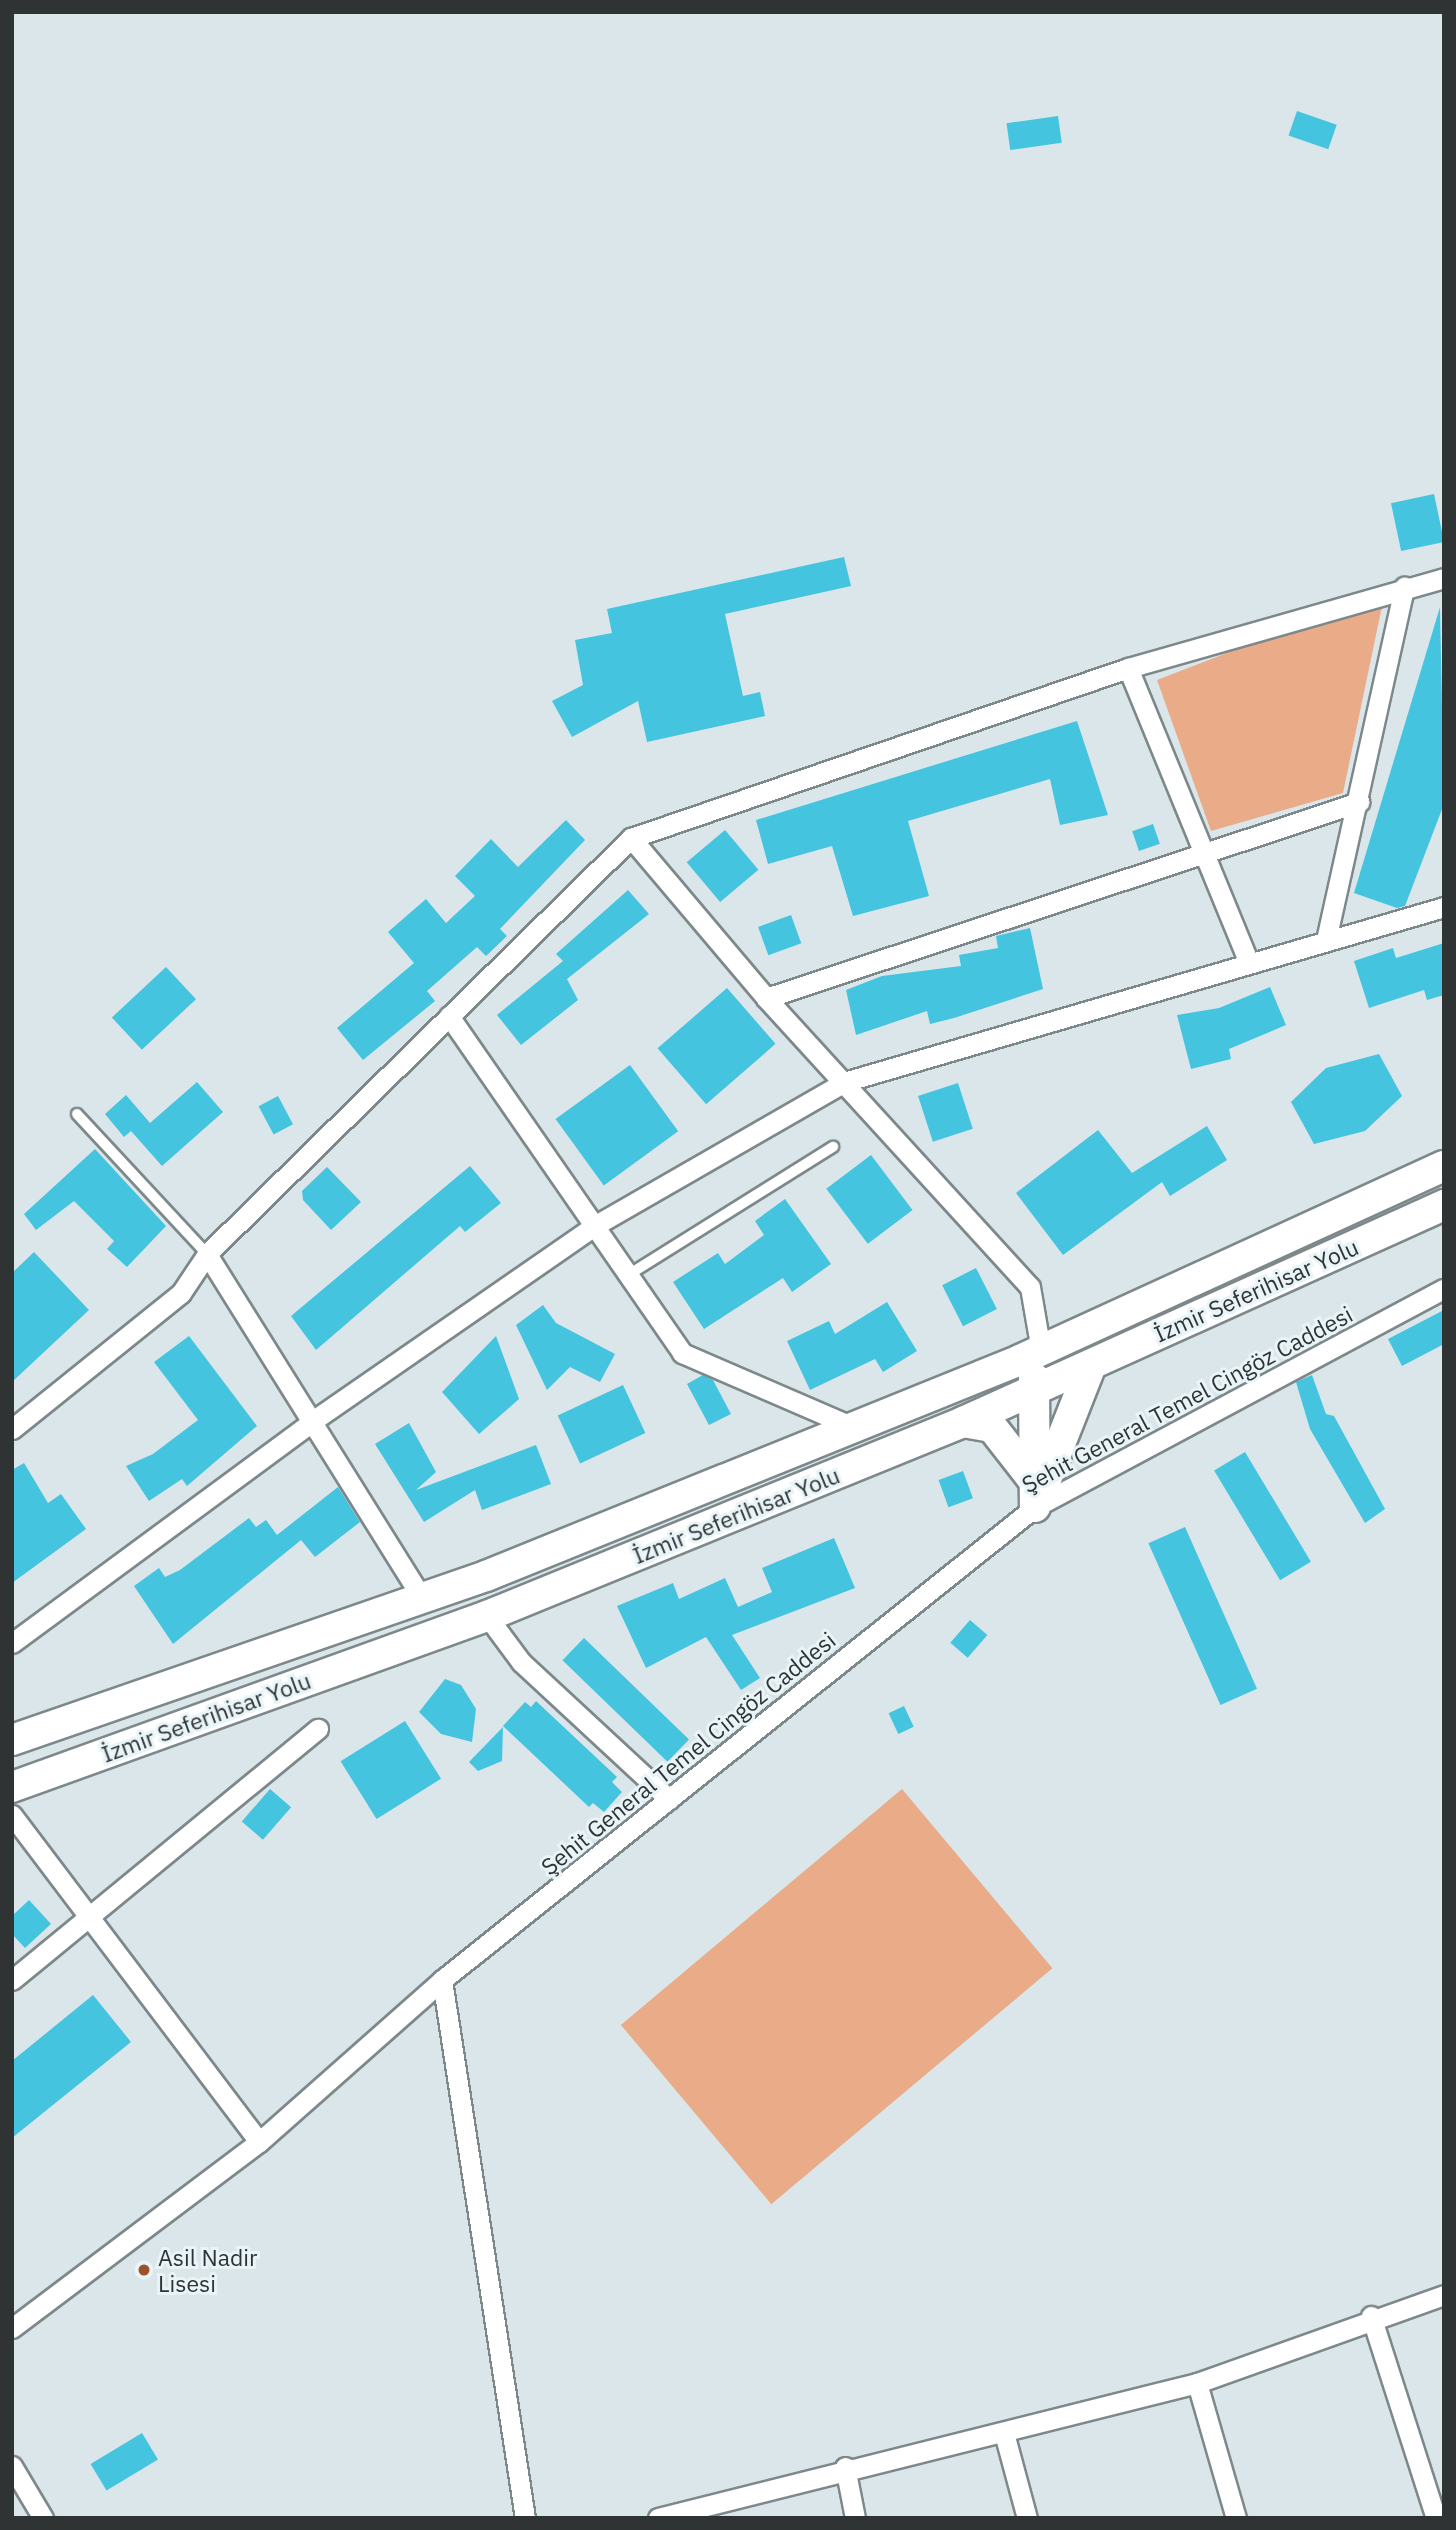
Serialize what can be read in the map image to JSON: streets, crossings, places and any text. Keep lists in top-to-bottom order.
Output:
{
  "streets": {
    "main road": ["İzmir Seferihisar Yolu"],
    "street": ["Şehit General Temel Cingöz Caddesi"]
  },
  "places": ["Asil Nadir Lisesi"]
}
